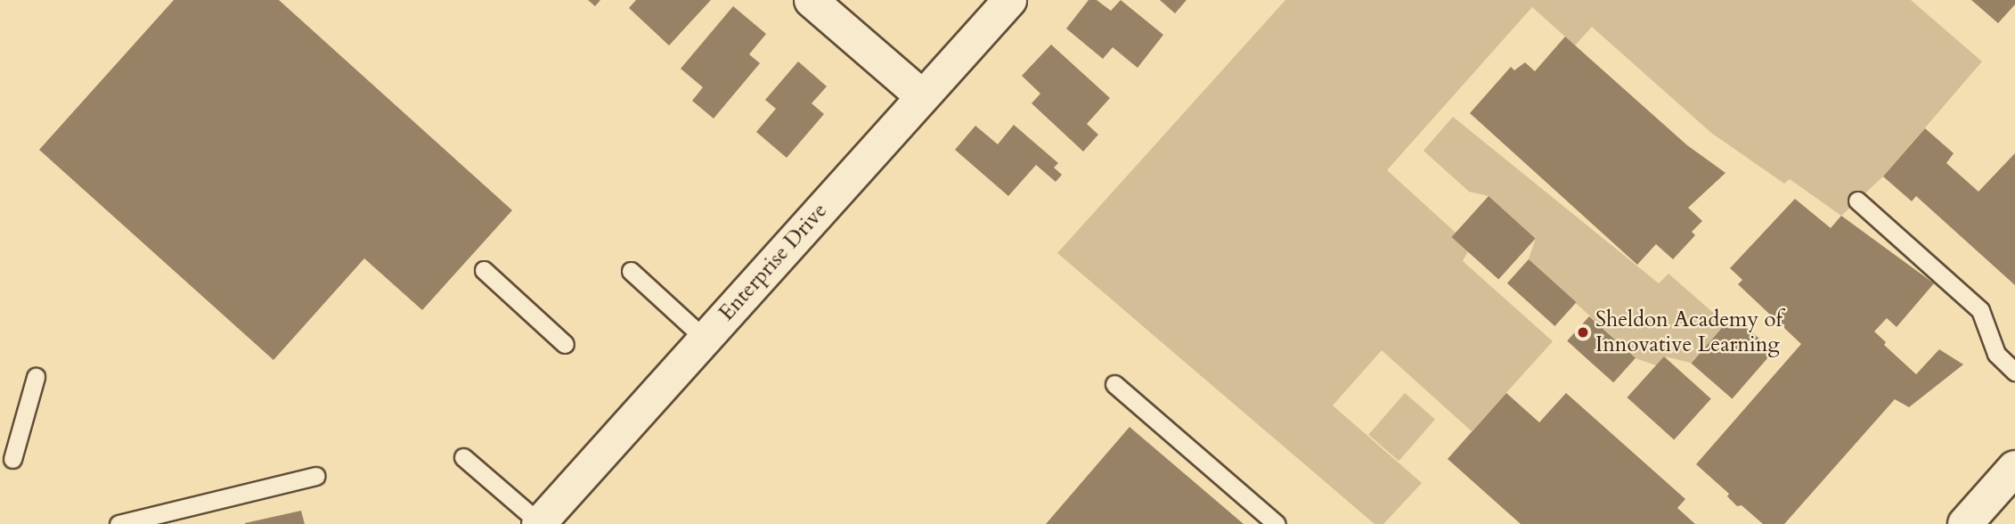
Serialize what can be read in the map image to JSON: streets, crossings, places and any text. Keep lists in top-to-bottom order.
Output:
{
  "streets": {
    "street": ["Enterprise Drive"]
  },
  "places": ["Sheldon Academy of Innovative Learning"]
}
